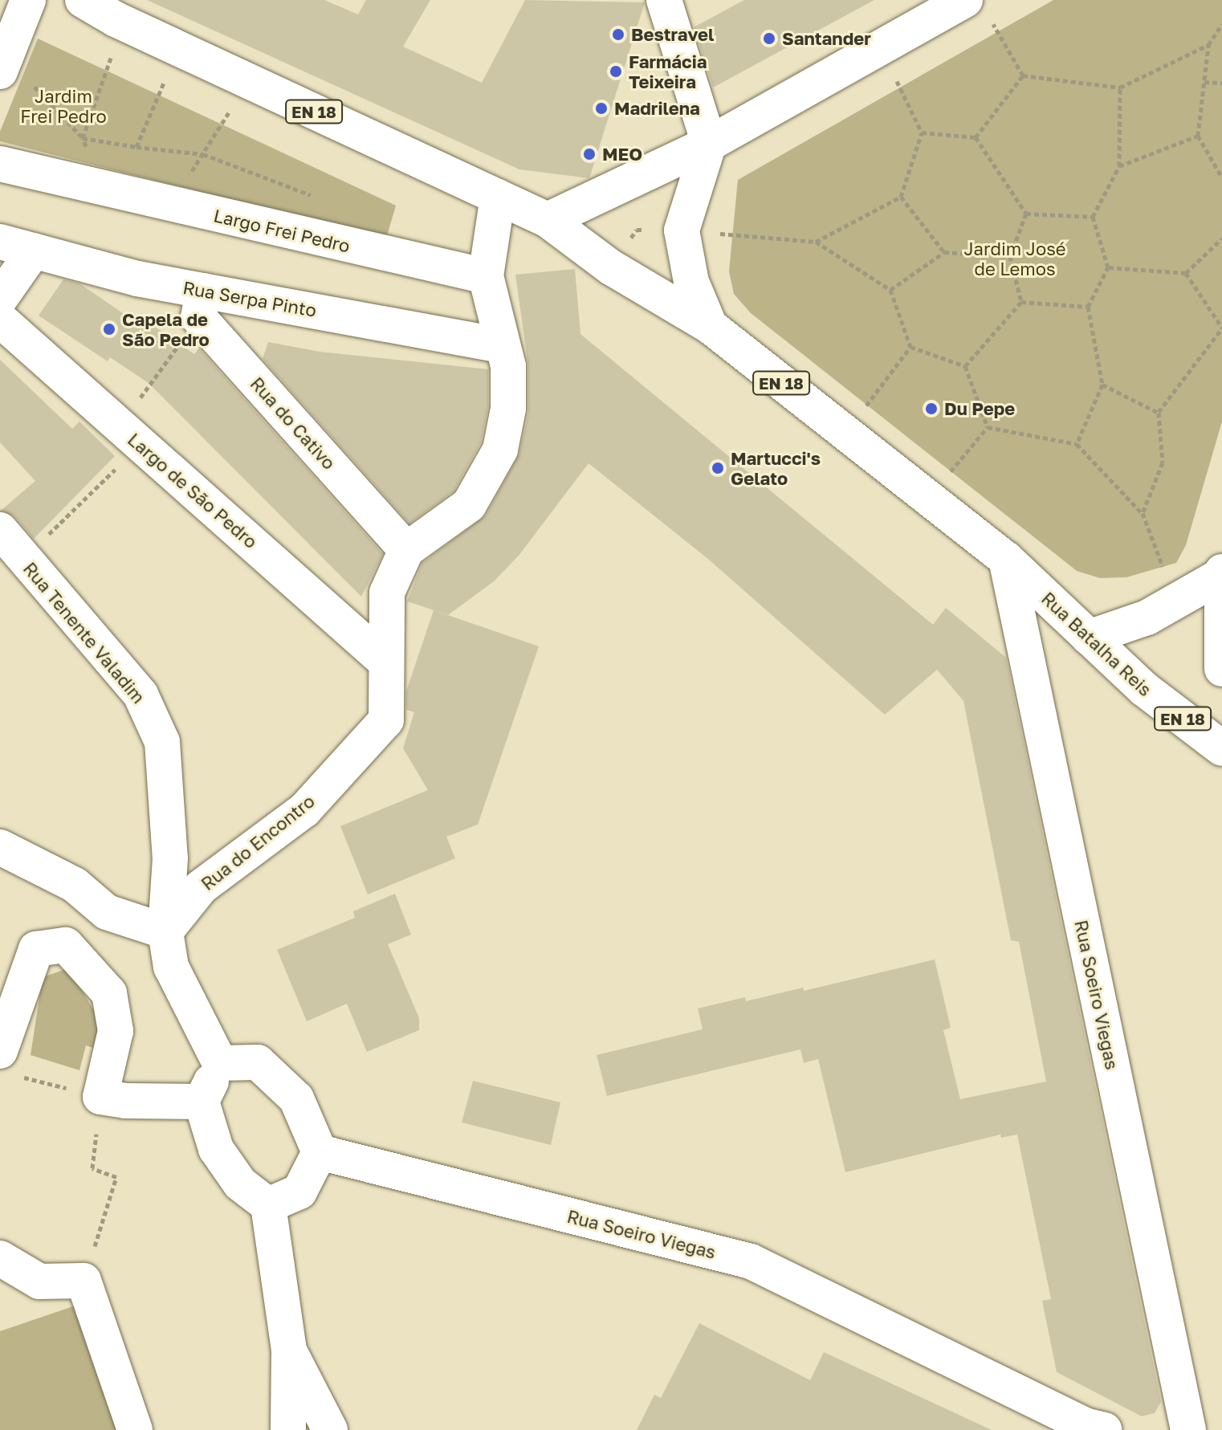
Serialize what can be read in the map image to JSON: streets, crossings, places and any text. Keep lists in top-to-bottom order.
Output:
{
  "streets": {
    "street": [
      "EN 18",
      "Largo Frei Pedro",
      "Rua Serpa Pinto",
      "Rua do Cativo",
      "Largo de São Pedro",
      "Rua Tenente Valadim",
      "Rua Batalha Reis",
      "Rua do Encontro",
      "Rua Soeiro Viegas"
    ]
  },
  "crossings": [
    ["EN 18", "Rua Batalha Reis"],
    ["EN 18", "Rua Soeiro Viegas"],
    ["Largo Frei Pedro", "Rua do Encontro"],
    ["Rua Serpa Pinto", "Rua do Cativo"],
    ["Rua Serpa Pinto", "Rua do Encontro"],
    ["Rua do Cativo", "Rua do Encontro"],
    ["Largo de São Pedro", "Rua do Encontro"],
    ["Rua Tenente Valadim", "Rua do Encontro"],
    ["Rua Tenente Valadim", "Rua Soeiro Viegas"],
    ["Rua Batalha Reis", "Rua Soeiro Viegas"]
  ],
  "parks": ["Jardim Frei Pedro", "Jardim José de Lemos"],
  "places": [
    "Bestravel",
    "Santander",
    "Farmácia Teixeira",
    "Madrilena",
    "MEO",
    "Capela de São Pedro",
    "Du Pepe",
    "Martucci's Gelato"
  ]
}
